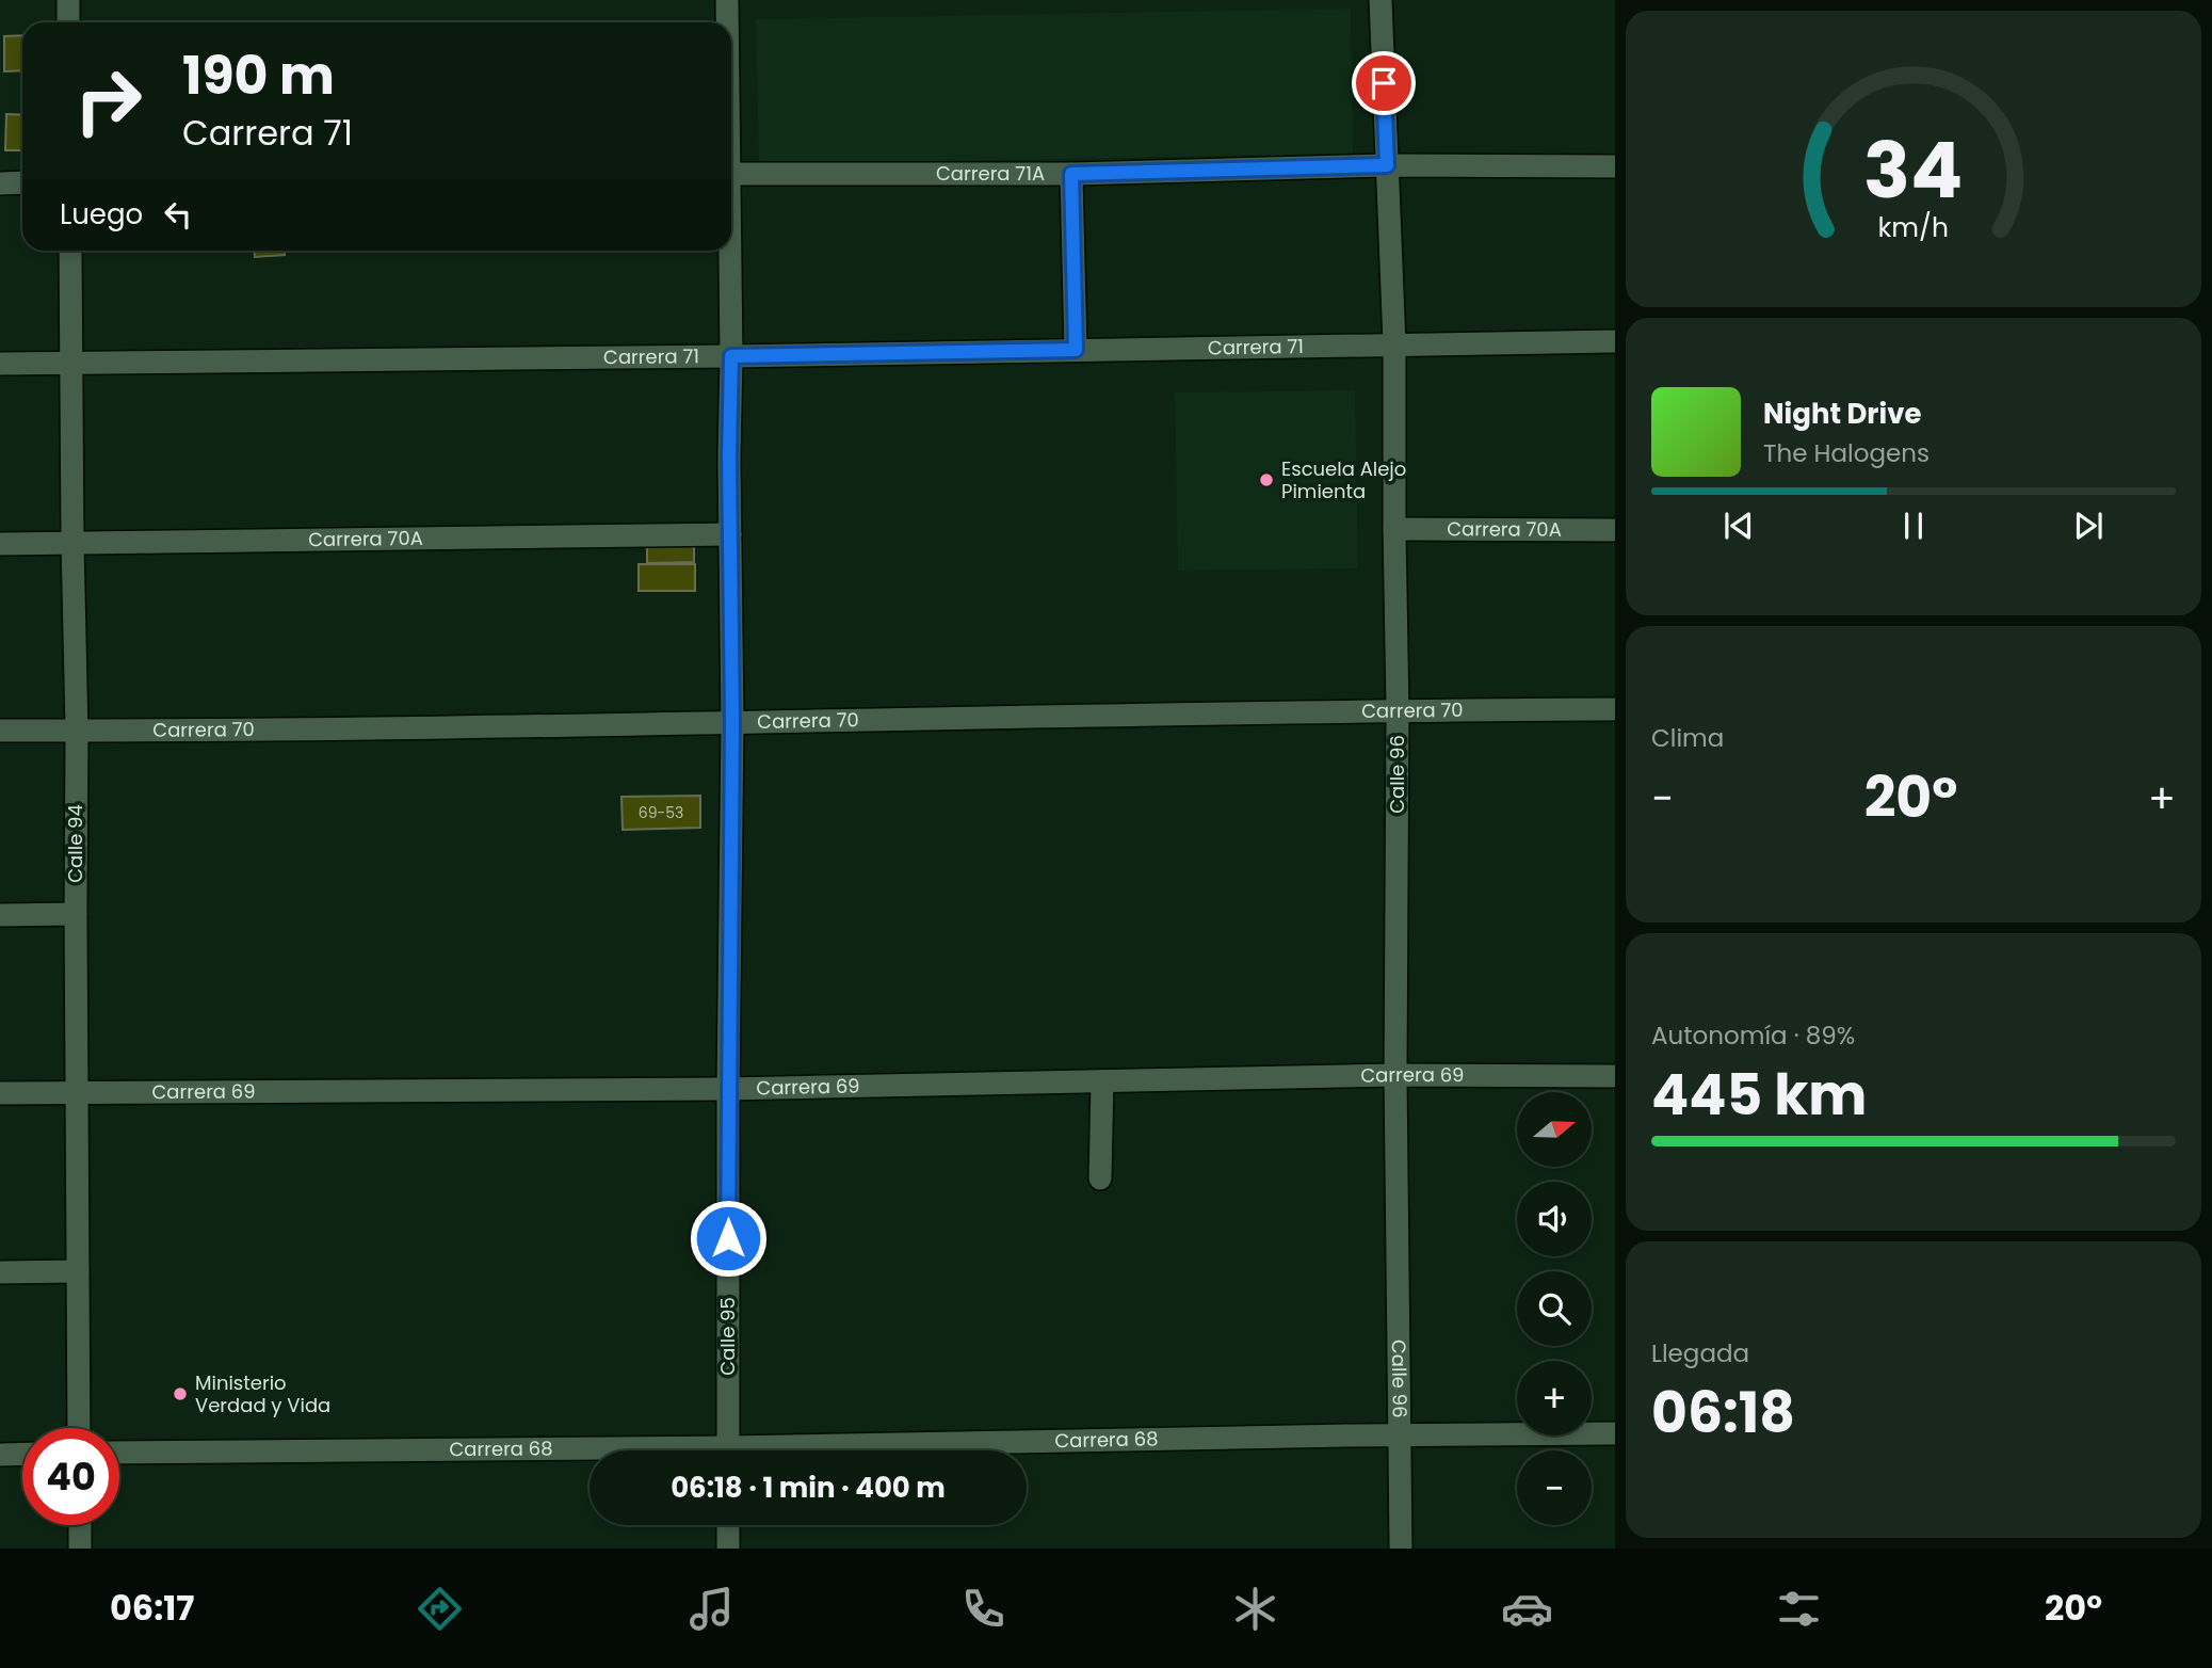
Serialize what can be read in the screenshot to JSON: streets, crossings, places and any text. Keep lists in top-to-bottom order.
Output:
{
  "streets": {
    "street": [
      "Carrera 71A",
      "Carrera 71",
      "Carrera 70A",
      "Carrera 70",
      "Calle 96",
      "Calle 94",
      "Carrera 69",
      "Calle 95",
      "Carrera 68"
    ]
  },
  "crossings": [
    ["Carrera 71A", "Calle 96"],
    ["Carrera 71", "Calle 96"],
    ["Carrera 71", "Calle 94"],
    ["Carrera 71", "Calle 95"],
    ["Carrera 70A", "Calle 96"],
    ["Carrera 70A", "Calle 94"],
    ["Carrera 70A", "Calle 95"],
    ["Carrera 70", "Calle 96"],
    ["Carrera 70", "Calle 94"],
    ["Carrera 70", "Calle 95"],
    ["Calle 96", "Carrera 69"],
    ["Calle 96", "Carrera 68"],
    ["Calle 94", "Carrera 69"],
    ["Carrera 69", "Calle 95"]
  ],
  "places": ["Escuela Alejo Pimienta", "Ministerio Verdad y Vida"],
  "house_numbers": ["69-53"],
  "north": "right",
  "page": {
    "turn": ["190 m", "Carrera 71"],
    "then": "Luego",
    "song": ["Night Drive", "The Halogens"],
    "tile": [
      "Clima",
      ["Autonomía · 89%", "445 km"],
      ["Llegada", "06:18"]
    ],
    "heat": ["−", "20°", "+"],
    "map_buttons": ["+", "−"],
    "limit": "40",
    "trip": "06:18 · 1 min · 400 m",
    "tabs": ["06:17", "20°"],
    "gauge": ["34", "km/h"]
  }
}
